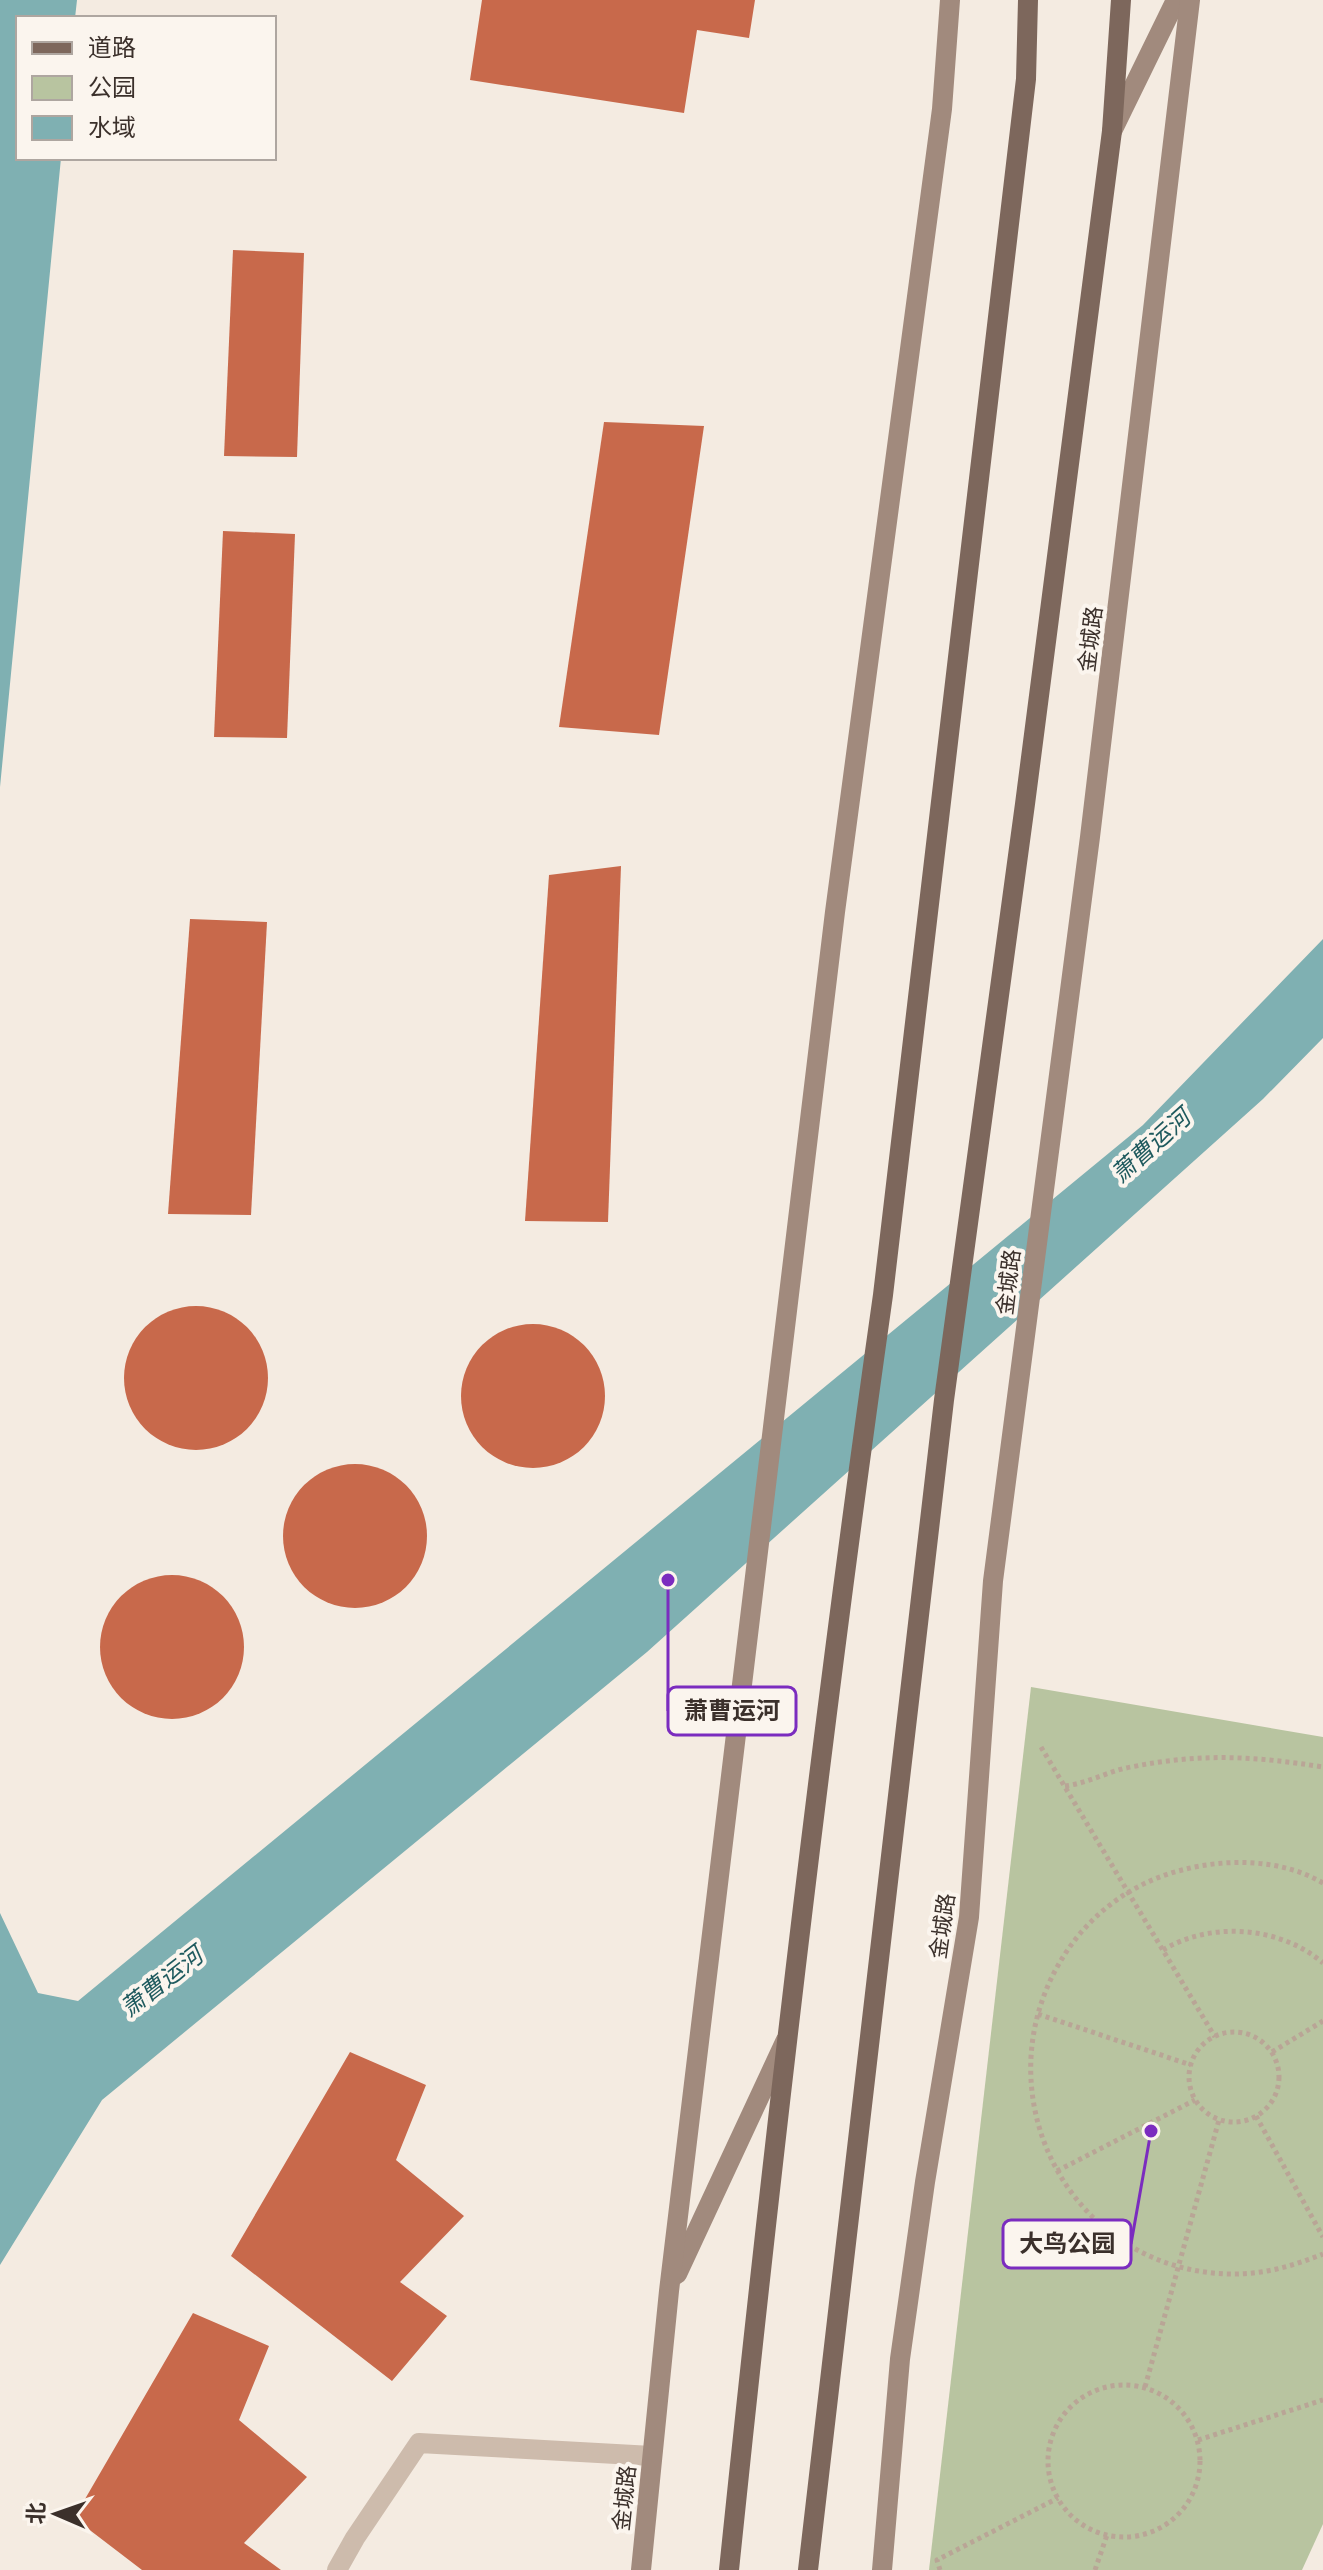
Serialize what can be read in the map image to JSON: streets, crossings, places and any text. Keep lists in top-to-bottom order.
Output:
{
  "streets": {
    "main road": ["金城路"]
  },
  "water": ["萧曹运河"],
  "places": ["萧曹运河", "大鸟公园"],
  "legend": ["道路", "公园", "水域"],
  "north": "left"
}
